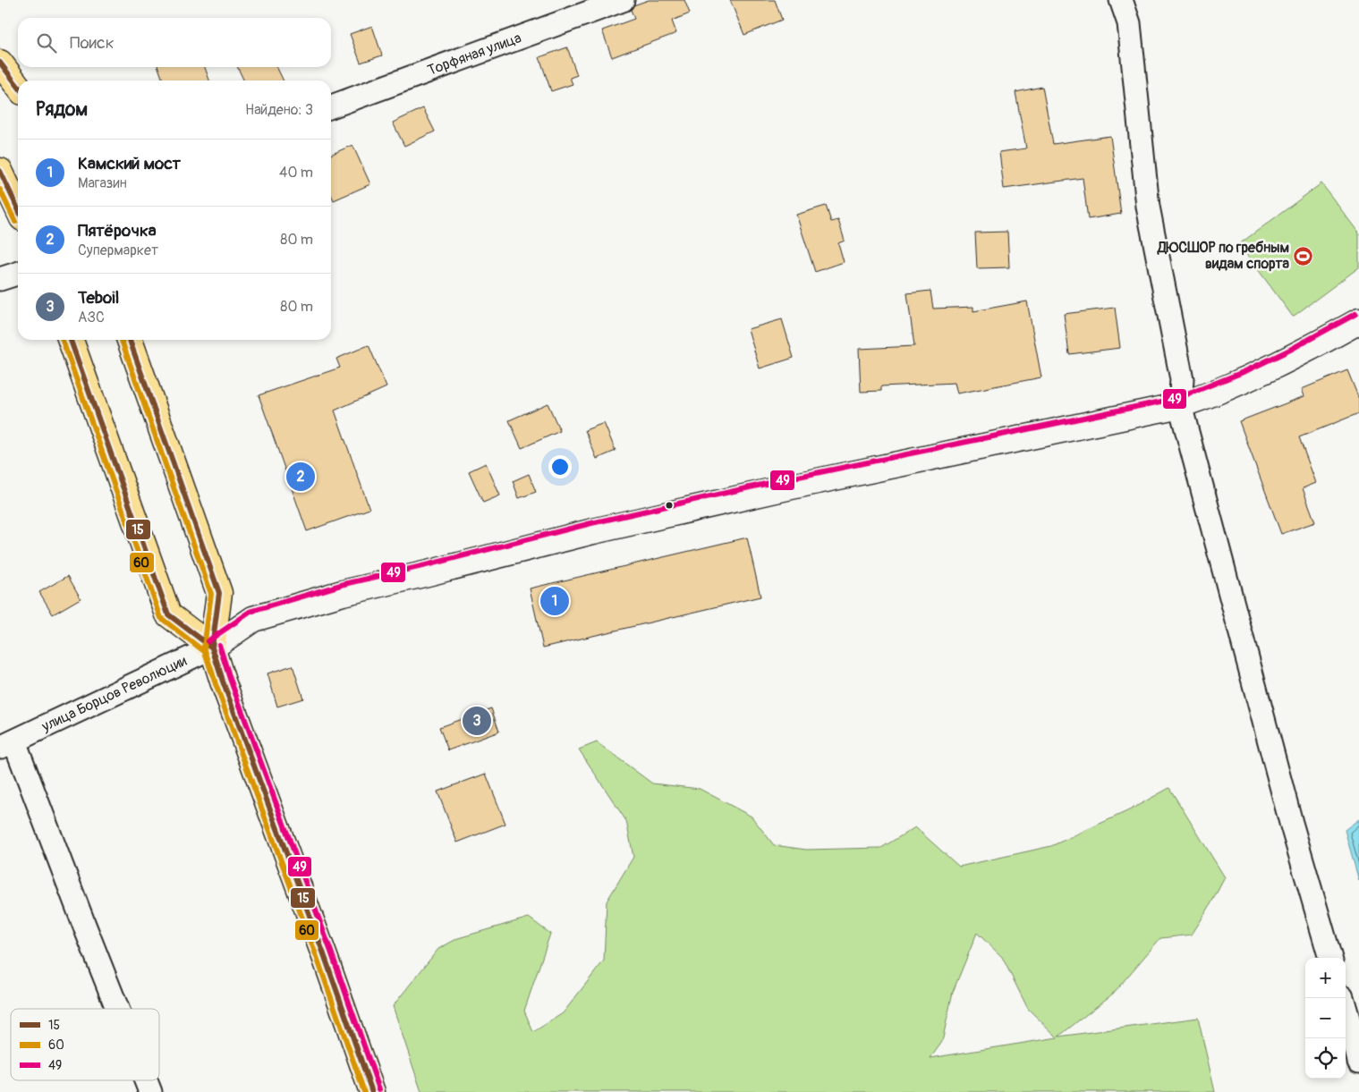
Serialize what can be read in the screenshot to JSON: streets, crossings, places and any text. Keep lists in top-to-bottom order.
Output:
{
  "streets": {
    "street": ["Торфяная улица", "улица Борцов Революции"]
  },
  "places": {
    "sports": ["ДЮСШОР по гребным видам спорта"]
  },
  "lines": ["transit line 15", "transit line 60", "transit line 49"],
  "legend": ["15", "60", "49"],
  "page": {
    "search": "Поиск",
    "heading": ["Рядом", "Найдено: 3"],
    "list": [
      {
        "mark": "1",
        "name": "Камский мост",
        "note": "Магазин",
        "value": "40 m"
      },
      {
        "mark": "2",
        "name": "Пятёрочка",
        "note": "Супермаркет",
        "value": "80 m"
      },
      {
        "mark": "3",
        "name": "Teboil",
        "note": "АЗС",
        "value": "80 m"
      }
    ],
    "pins": ["2", "1", "3"],
    "map_buttons": ["+", "−"]
  }
}
